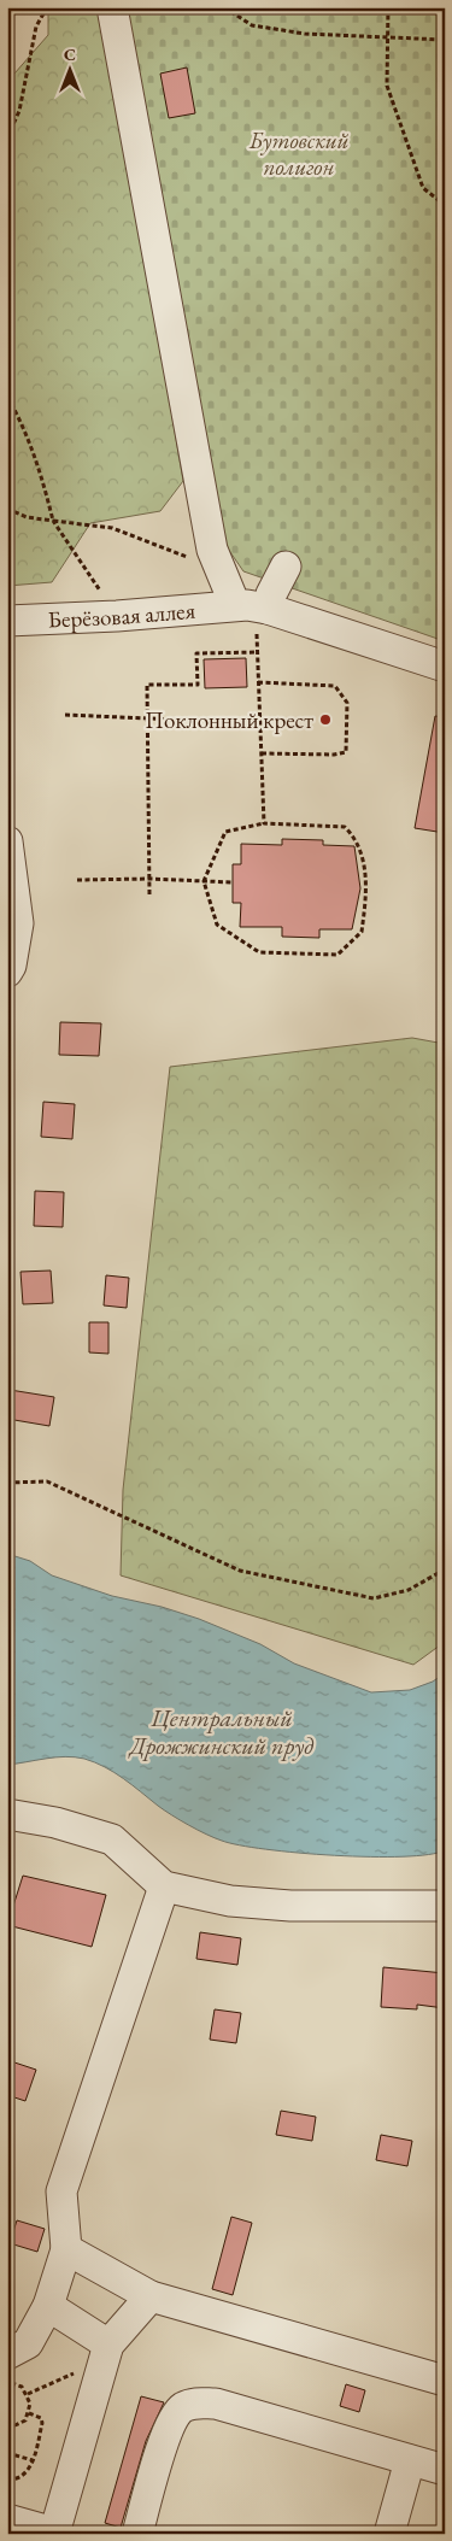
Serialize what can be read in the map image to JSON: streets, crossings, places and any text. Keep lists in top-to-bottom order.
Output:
{
  "streets": {
    "street": ["Берёзовая аллея"]
  },
  "water": ["Центральный Дрожжинский пруд"],
  "parks": ["Бутовский полигон"],
  "places": ["Поклонный крест"],
  "north": "top"
}
